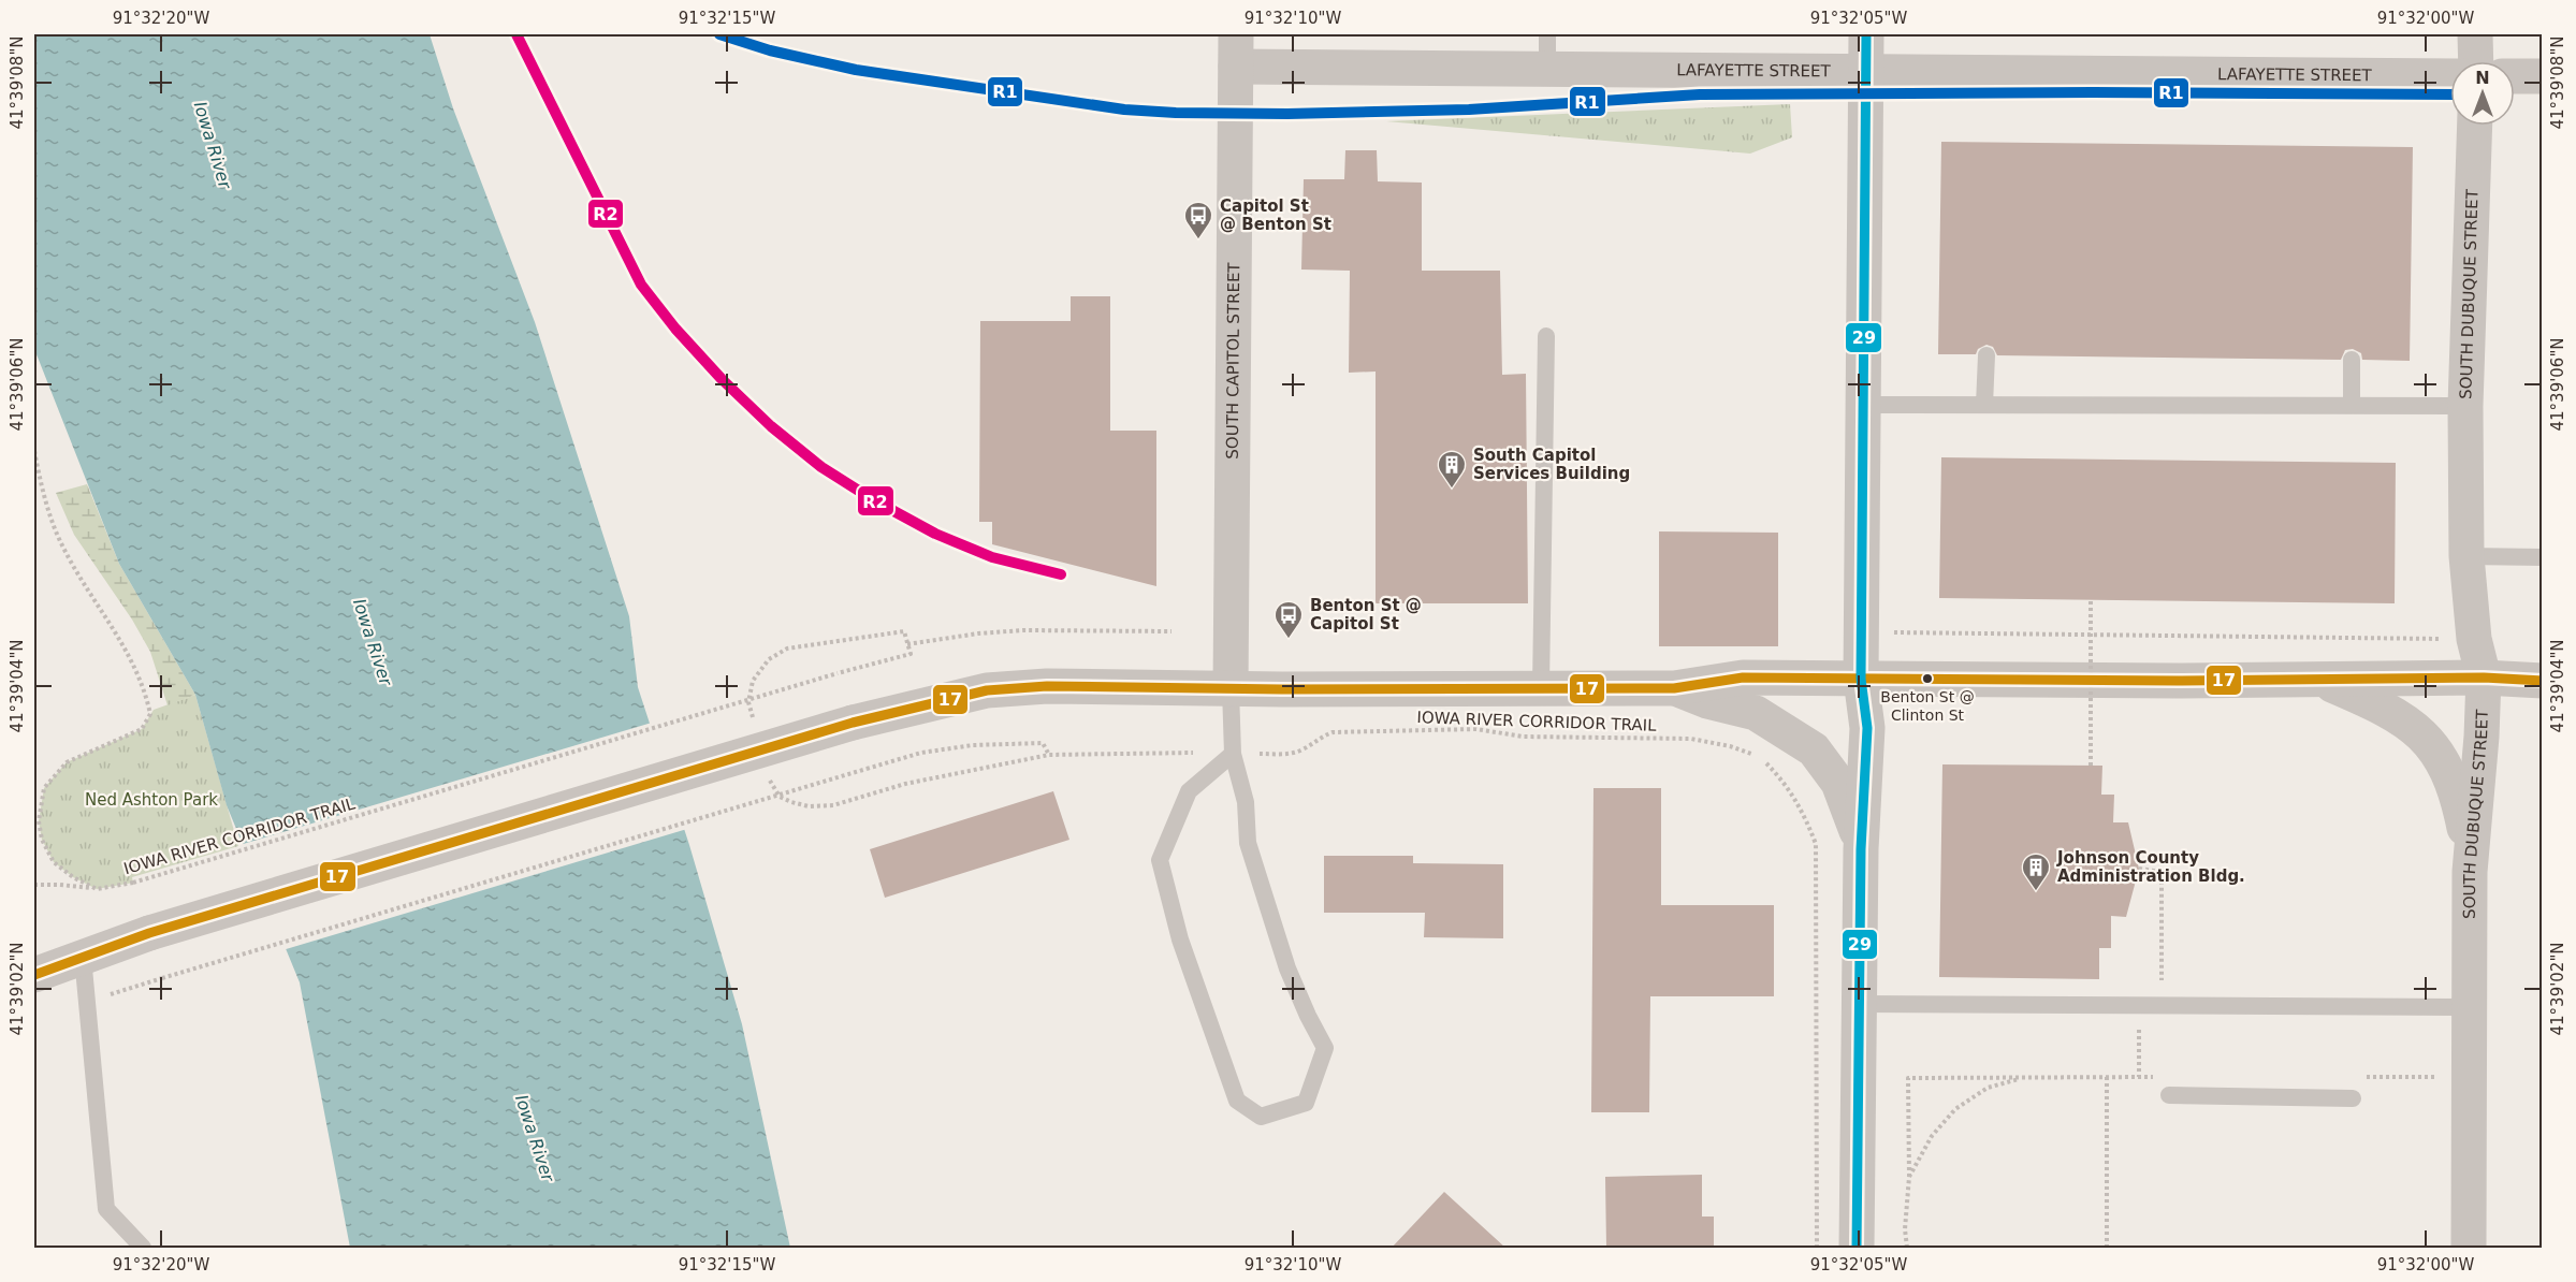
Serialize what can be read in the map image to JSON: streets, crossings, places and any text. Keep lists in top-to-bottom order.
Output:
{
  "streets": {
    "street": ["LAFAYETTE STREET", "SOUTH DUBUQUE STREET", "SOUTH CAPITOL STREET"],
    "path": ["IOWA RIVER CORRIDOR TRAIL"]
  },
  "crossings": [
    ["LAFAYETTE STREET", "SOUTH CAPITOL STREET"]
  ],
  "water": ["Iowa River"],
  "parks": ["Ned Ashton Park"],
  "places": {
    "bus stop": ["Capitol St @ Benton St", "Benton St @ Capitol St"],
    "building": ["South Capitol Services Building", "Johnson County Administration Bldg."],
    "other": ["Benton St @ Clinton St"]
  },
  "lines": [
    "transit line R1",
    "transit line R2",
    "transit line 29",
    "transit line 17"
  ],
  "north": "top",
  "coordinates": [
    "91°32'20\"W",
    "91°32'15\"W",
    "91°32'10\"W",
    "91°32'05\"W",
    "91°32'00\"W",
    "41°39'08\"N",
    "41°39'06\"N",
    "41°39'04\"N",
    "41°39'02\"N"
  ]
}
